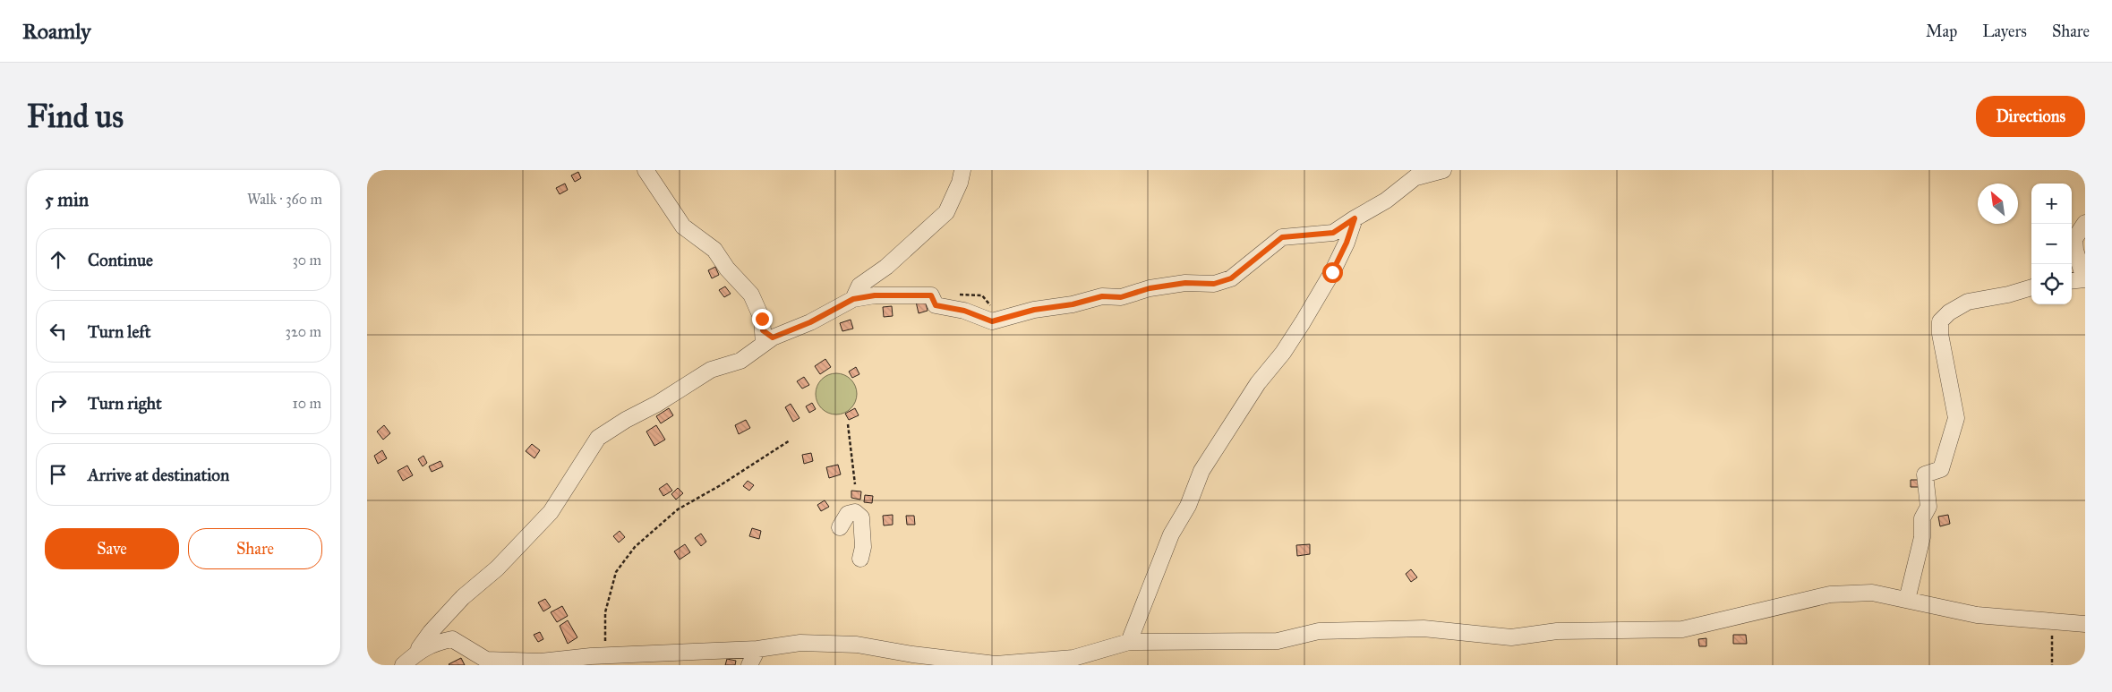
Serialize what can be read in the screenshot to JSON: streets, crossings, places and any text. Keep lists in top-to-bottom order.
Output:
{
  "north": "top left",
  "page": {
    "header": "Roamly",
    "nav": ["Map", "Layers", "Share"],
    "buttons": [
      "Directions",
      ["Save", "Share"]
    ],
    "title": "Find us",
    "heading": ["5 min", "Walk · 360 m"],
    "map_buttons": ["+", "−"],
    "list": [
      ["Continue", "30 m"],
      ["Turn left", "320 m"],
      ["Turn right", "10 m"],
      "Arrive at destination"
    ]
  }
}
